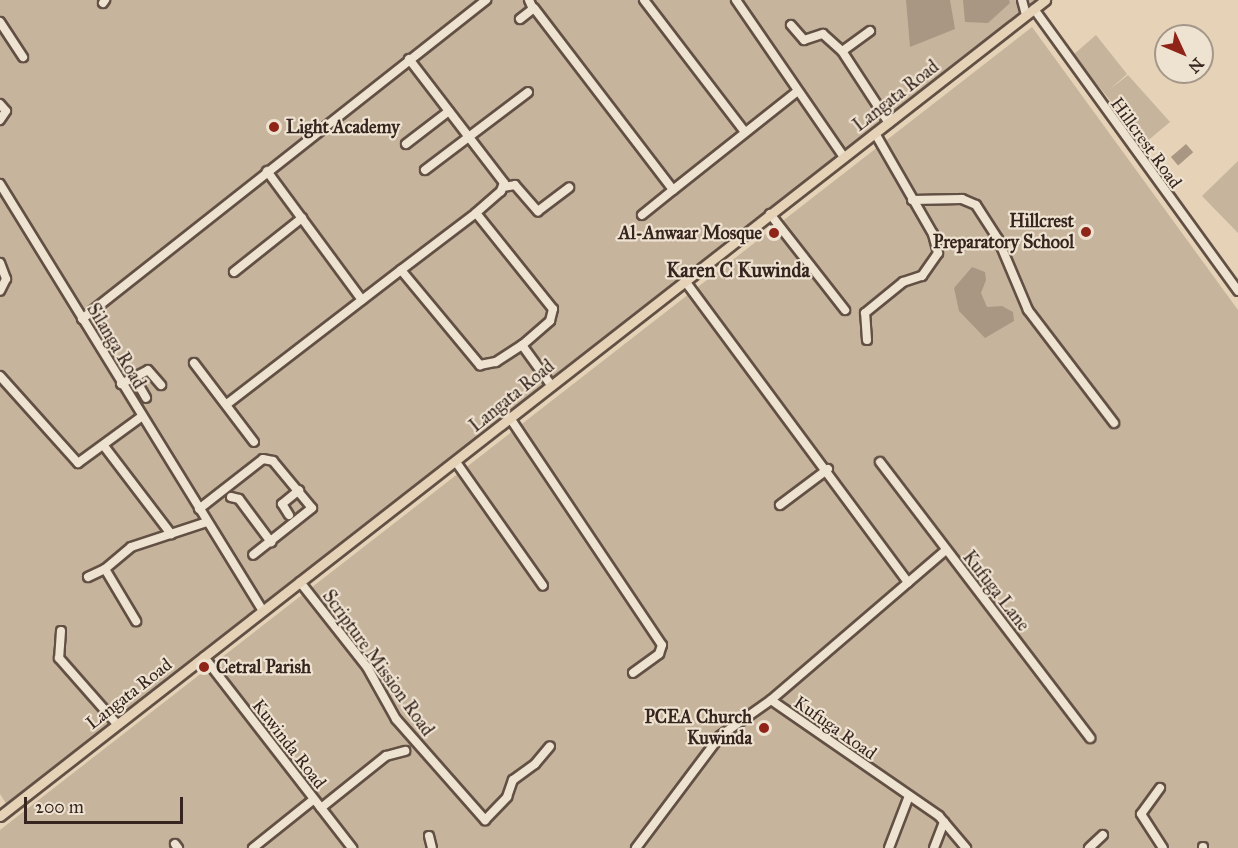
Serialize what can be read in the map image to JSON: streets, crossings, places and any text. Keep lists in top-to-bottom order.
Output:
{
  "streets": {
    "main road": ["Langata Road"],
    "street": [
      "Hillcrest Road",
      "Silanga Road",
      "Kufuga Lane",
      "Scripture Mission Road",
      "Kufuga Road",
      "Kuwinda Road"
    ]
  },
  "crossings": [
    ["Langata Road", "Hillcrest Road"],
    ["Langata Road", "Silanga Road"],
    ["Langata Road", "Scripture Mission Road"],
    ["Langata Road", "Kuwinda Road"],
    ["Kufuga Lane", "Kufuga Road"]
  ],
  "districts": ["Karen C Kuwinda"],
  "places": [
    "Light Academy",
    "Hillcrest Preparatory School",
    "Al-Anwaar Mosque",
    "Cetral Parish",
    "PCEA Church Kuwinda"
  ],
  "scale_bar": "200 m",
  "north": "bottom right"
}
